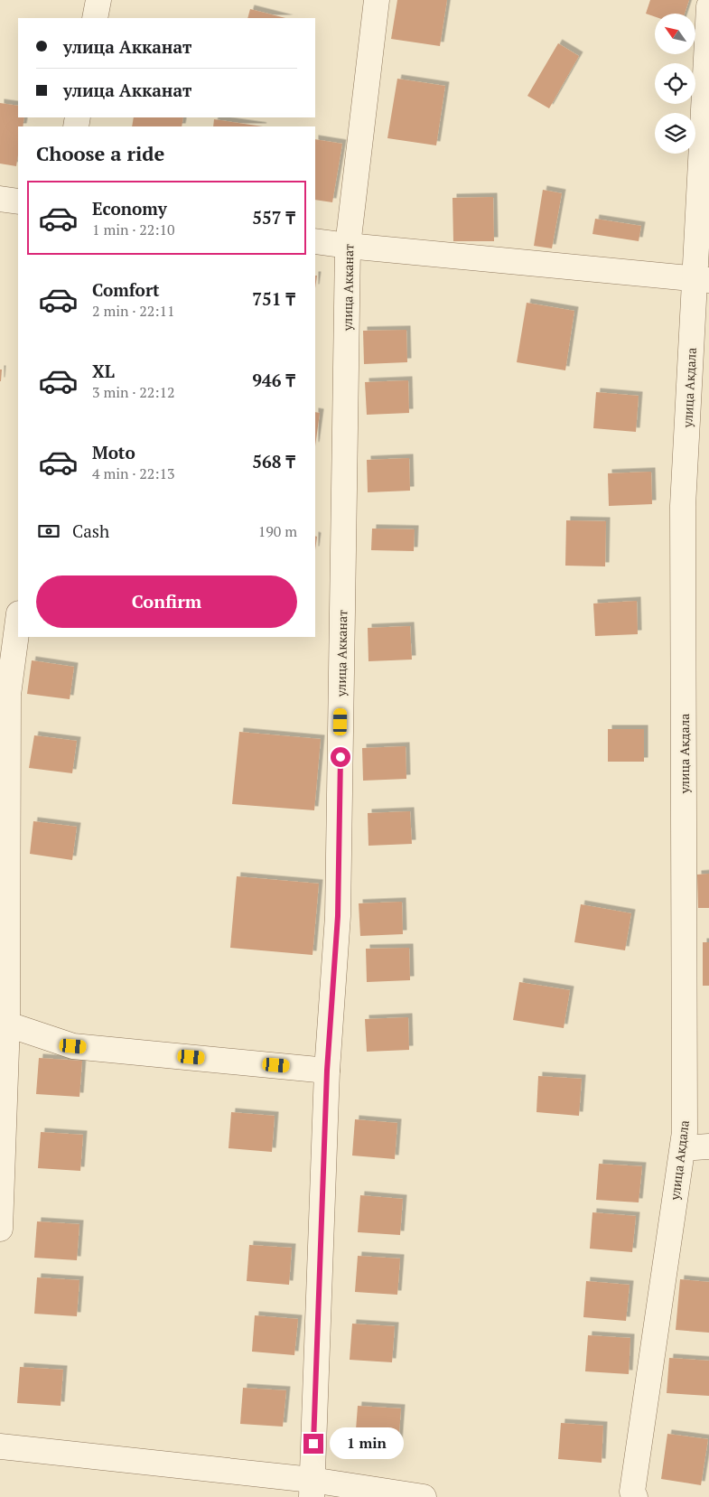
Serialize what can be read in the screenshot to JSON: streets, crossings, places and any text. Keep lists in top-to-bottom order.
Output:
{
  "streets": {
    "street": ["улица Акканат", "улица Акдала"]
  },
  "north": "top left",
  "page": {
    "banner": ["улица Акканат", "улица Акканат"],
    "heading": "Choose a ride",
    "list": [
      {
        "name": "Economy",
        "note": "1 min · 22:10",
        "value": "557 ₸"
      },
      {
        "name": "Comfort",
        "note": "2 min · 22:11",
        "value": "751 ₸"
      },
      {
        "name": "XL",
        "note": "3 min · 22:12",
        "value": "946 ₸"
      },
      {
        "name": "Moto",
        "note": "4 min · 22:13",
        "value": "568 ₸"
      }
    ],
    "pay": ["Cash", "190 m"],
    "buttons": "Confirm",
    "bubble": "1 min"
  }
}
